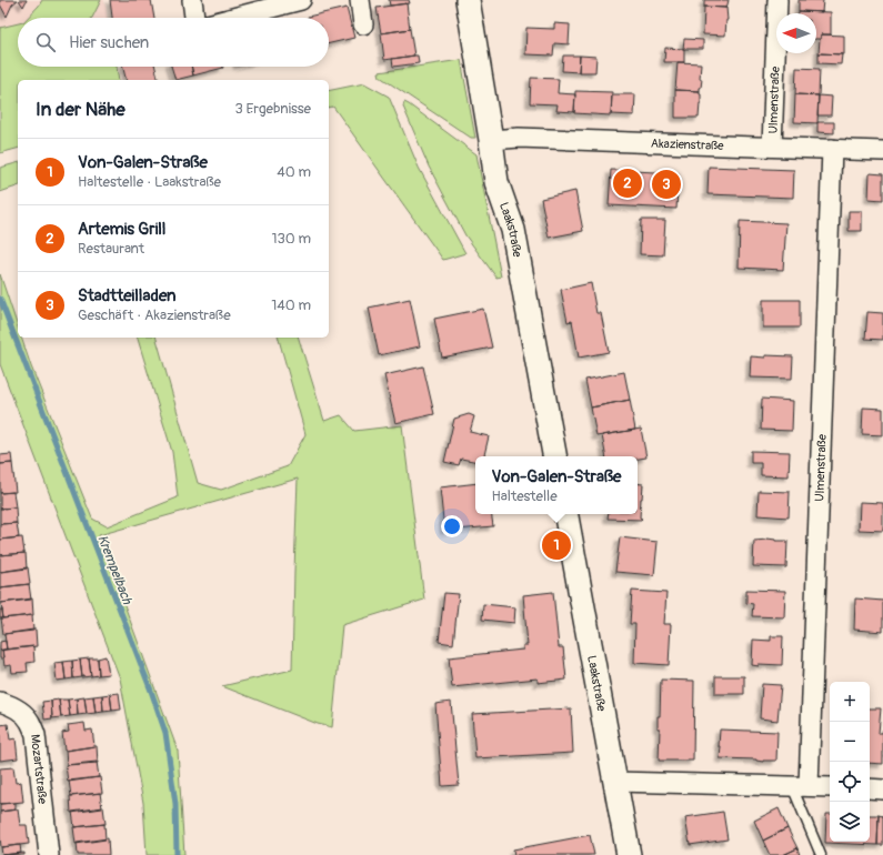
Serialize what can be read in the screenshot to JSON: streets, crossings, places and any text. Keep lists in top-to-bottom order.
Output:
{
  "streets": {
    "street": [
      "Ulmenstraße",
      "Akazienstraße",
      "Laakstraße",
      "Mozartstraße"
    ]
  },
  "crossings": [
    ["Ulmenstraße", "Akazienstraße"],
    ["Akazienstraße", "Laakstraße"]
  ],
  "water": ["Krempelbach"],
  "north": "left",
  "page": {
    "search": "Hier suchen",
    "heading": ["In der Nähe", "3 Ergebnisse"],
    "list": [
      {
        "mark": "1",
        "name": "Von-Galen-Straße",
        "note": "Haltestelle · Laakstraße",
        "value": "40 m"
      },
      {
        "mark": "2",
        "name": "Artemis Grill",
        "note": "Restaurant",
        "value": "130 m"
      },
      {
        "mark": "3",
        "name": "Stadtteilladen",
        "note": "Geschäft · Akazienstraße",
        "value": "140 m"
      }
    ],
    "pins": ["2", "3", "1"],
    "popup": ["Von-Galen-Straße", "Haltestelle"],
    "map_buttons": ["+", "−"]
  }
}
